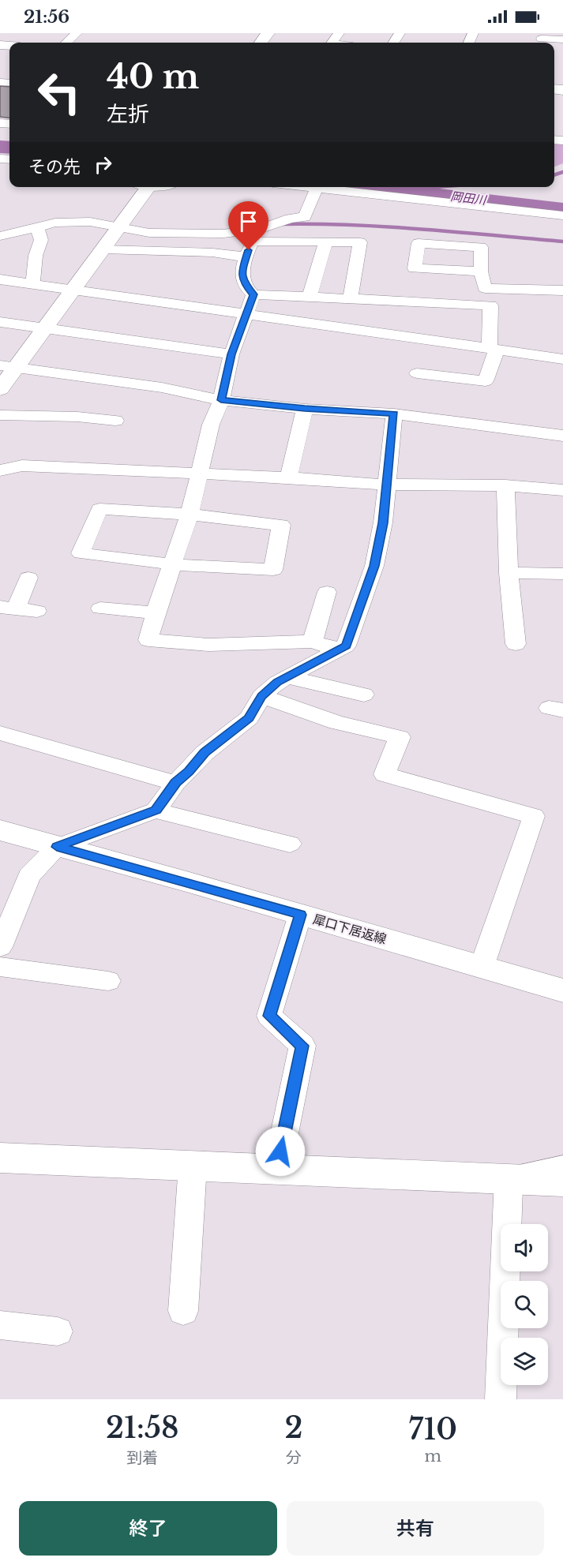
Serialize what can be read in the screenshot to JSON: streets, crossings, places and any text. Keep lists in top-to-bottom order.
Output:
{
  "streets": {
    "street": ["犀口下居返線"]
  },
  "water": ["岡田川"],
  "page": {
    "status": "21:56",
    "turn": ["40 m", "左折"],
    "then": "その先",
    "eta": [
      "21:58",
      "到着",
      "2",
      "分",
      "710",
      "m"
    ],
    "buttons": ["終了", "共有"]
  }
}
